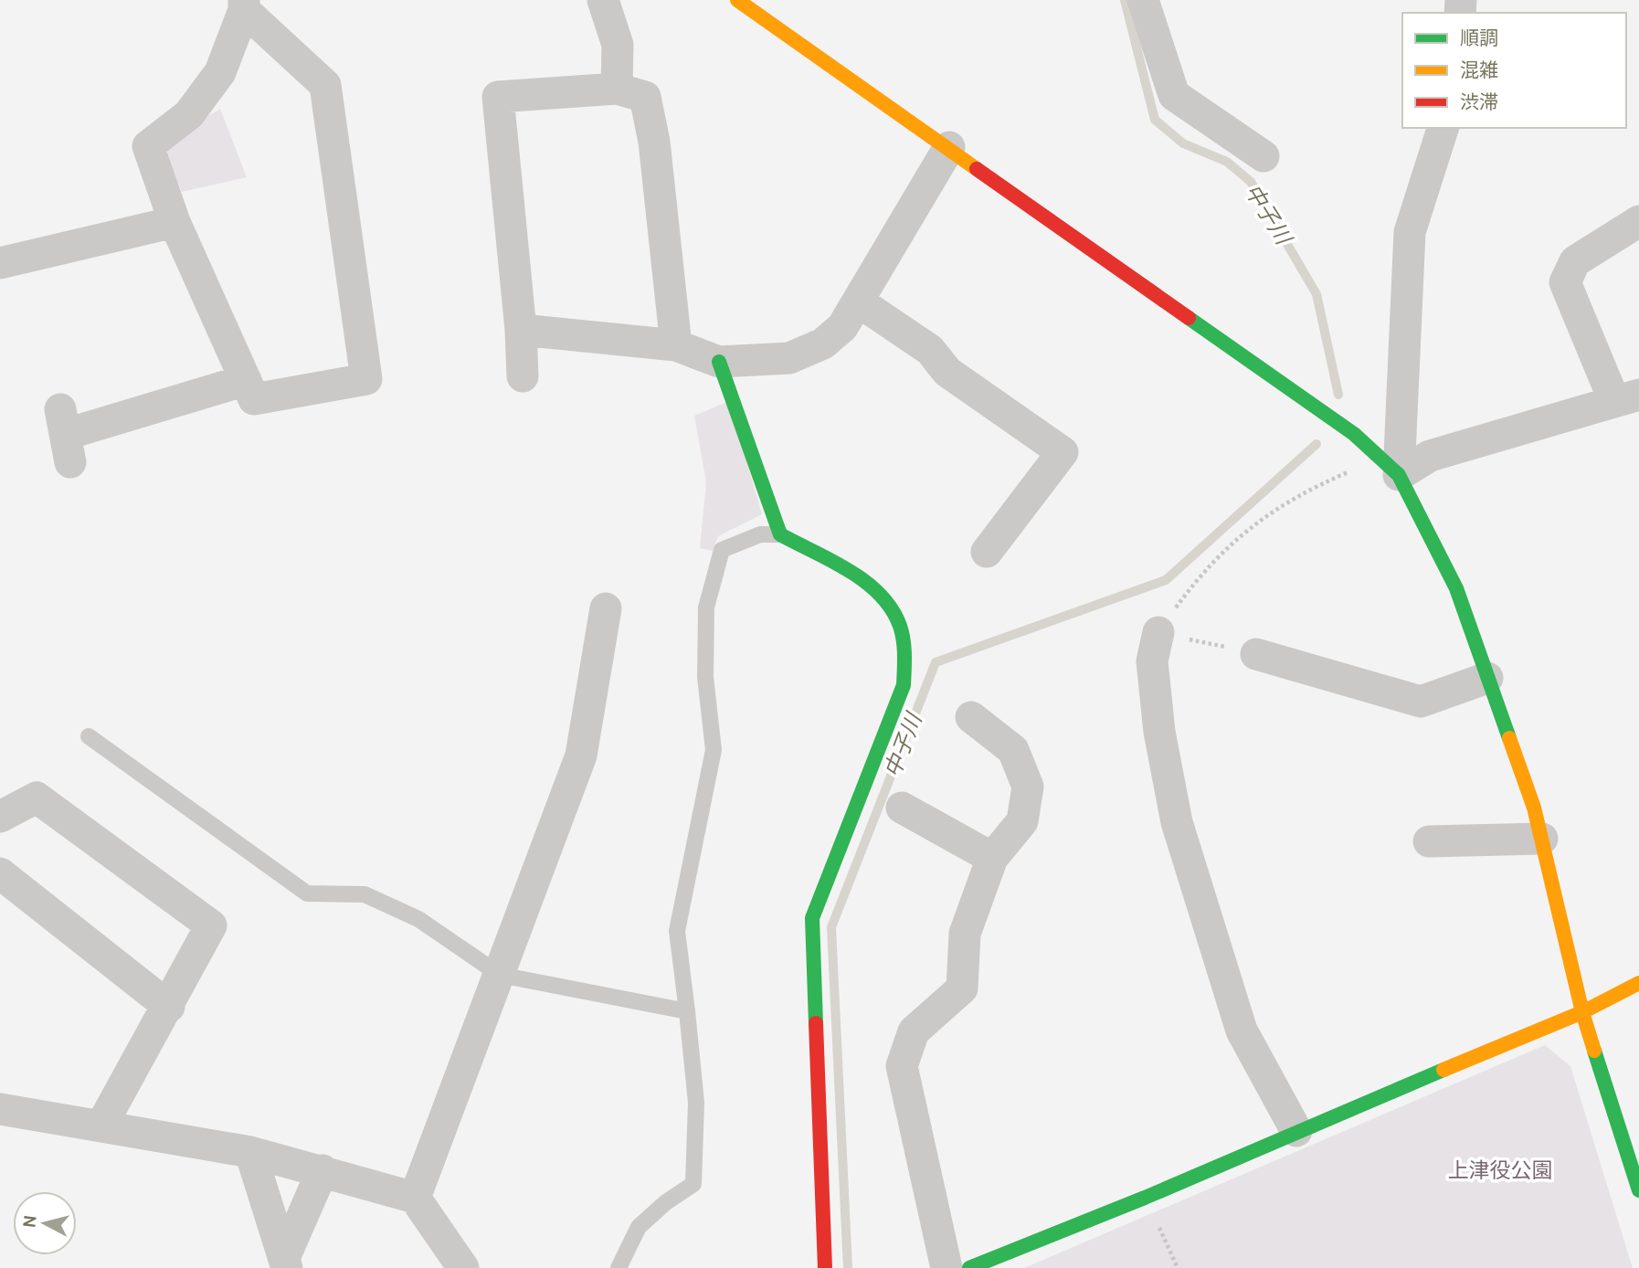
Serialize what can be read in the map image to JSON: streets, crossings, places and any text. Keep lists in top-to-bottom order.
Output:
{
  "water": ["中子川"],
  "parks": ["上津役公園"],
  "legend": ["順調", "混雑", "渋滞"],
  "north": "left"
}
